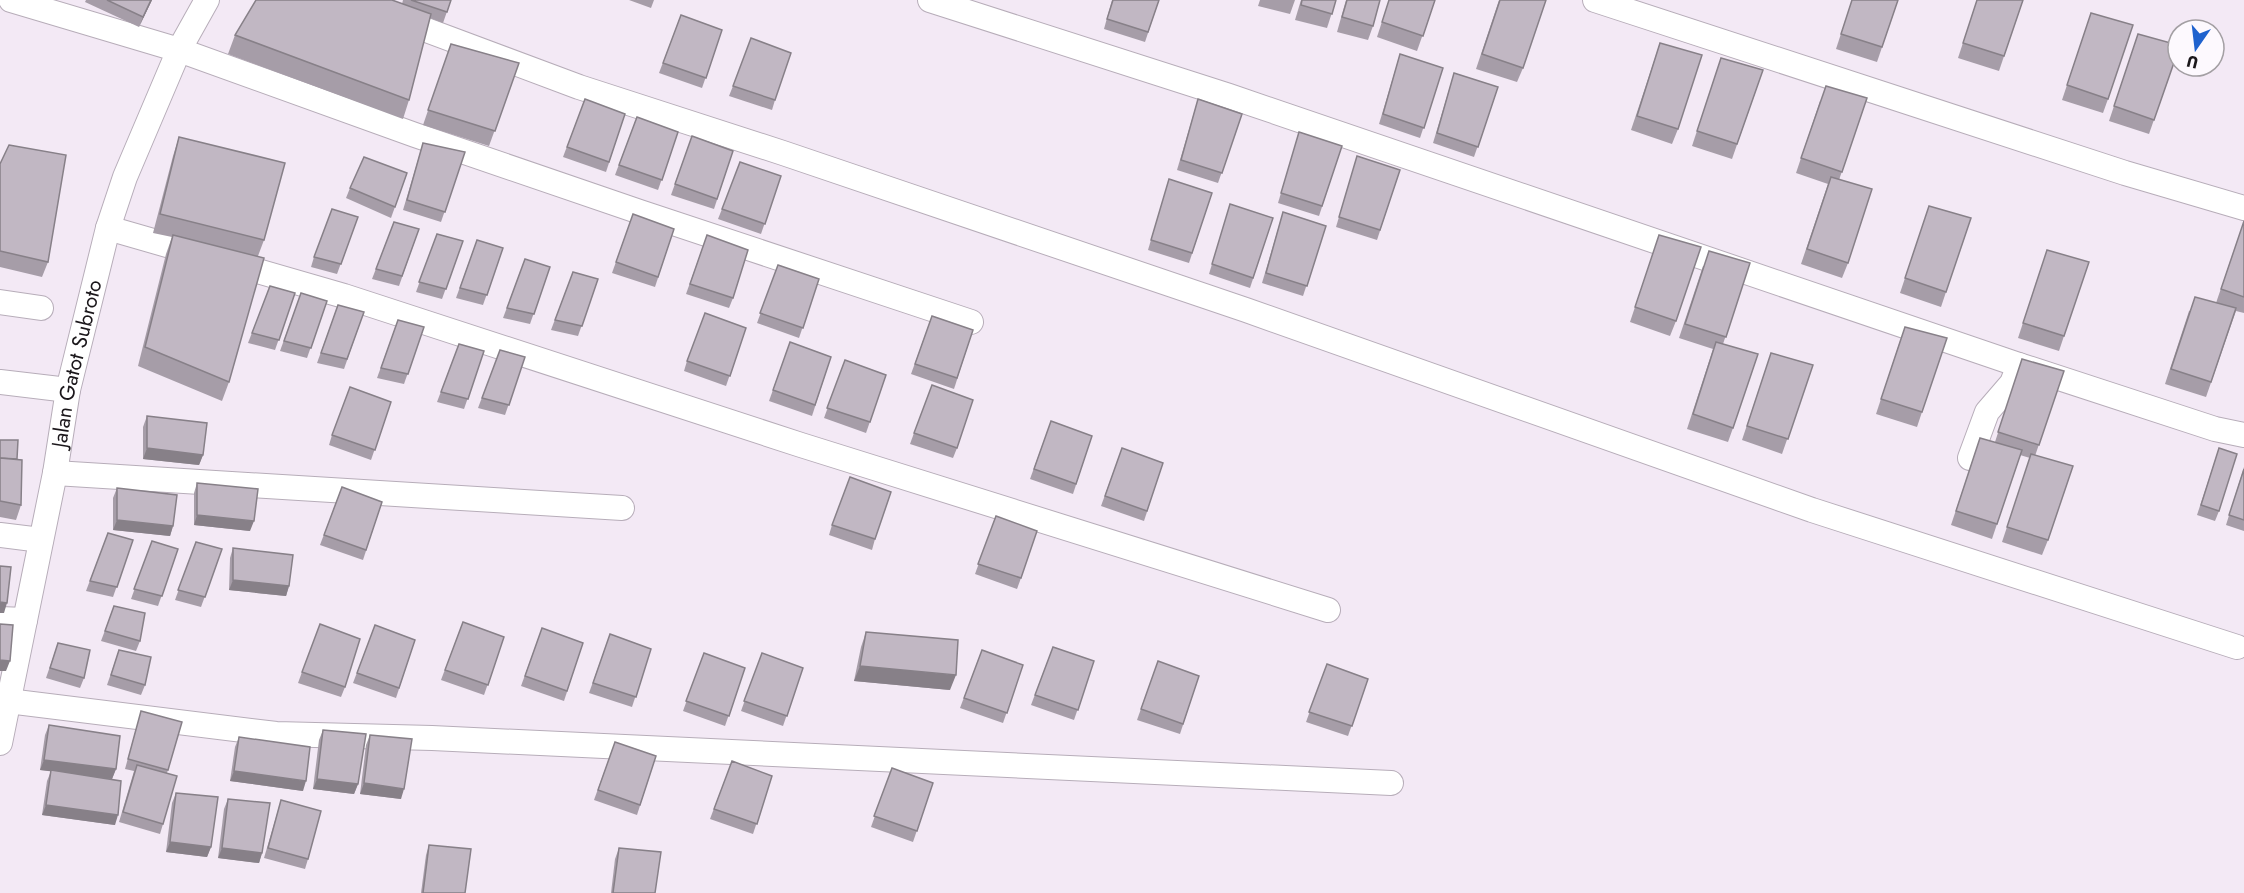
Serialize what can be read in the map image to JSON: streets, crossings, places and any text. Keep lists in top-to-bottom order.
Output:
{
  "streets": {
    "street": ["Jalan Gatot Subroto"]
  },
  "north": "bottom"
}
